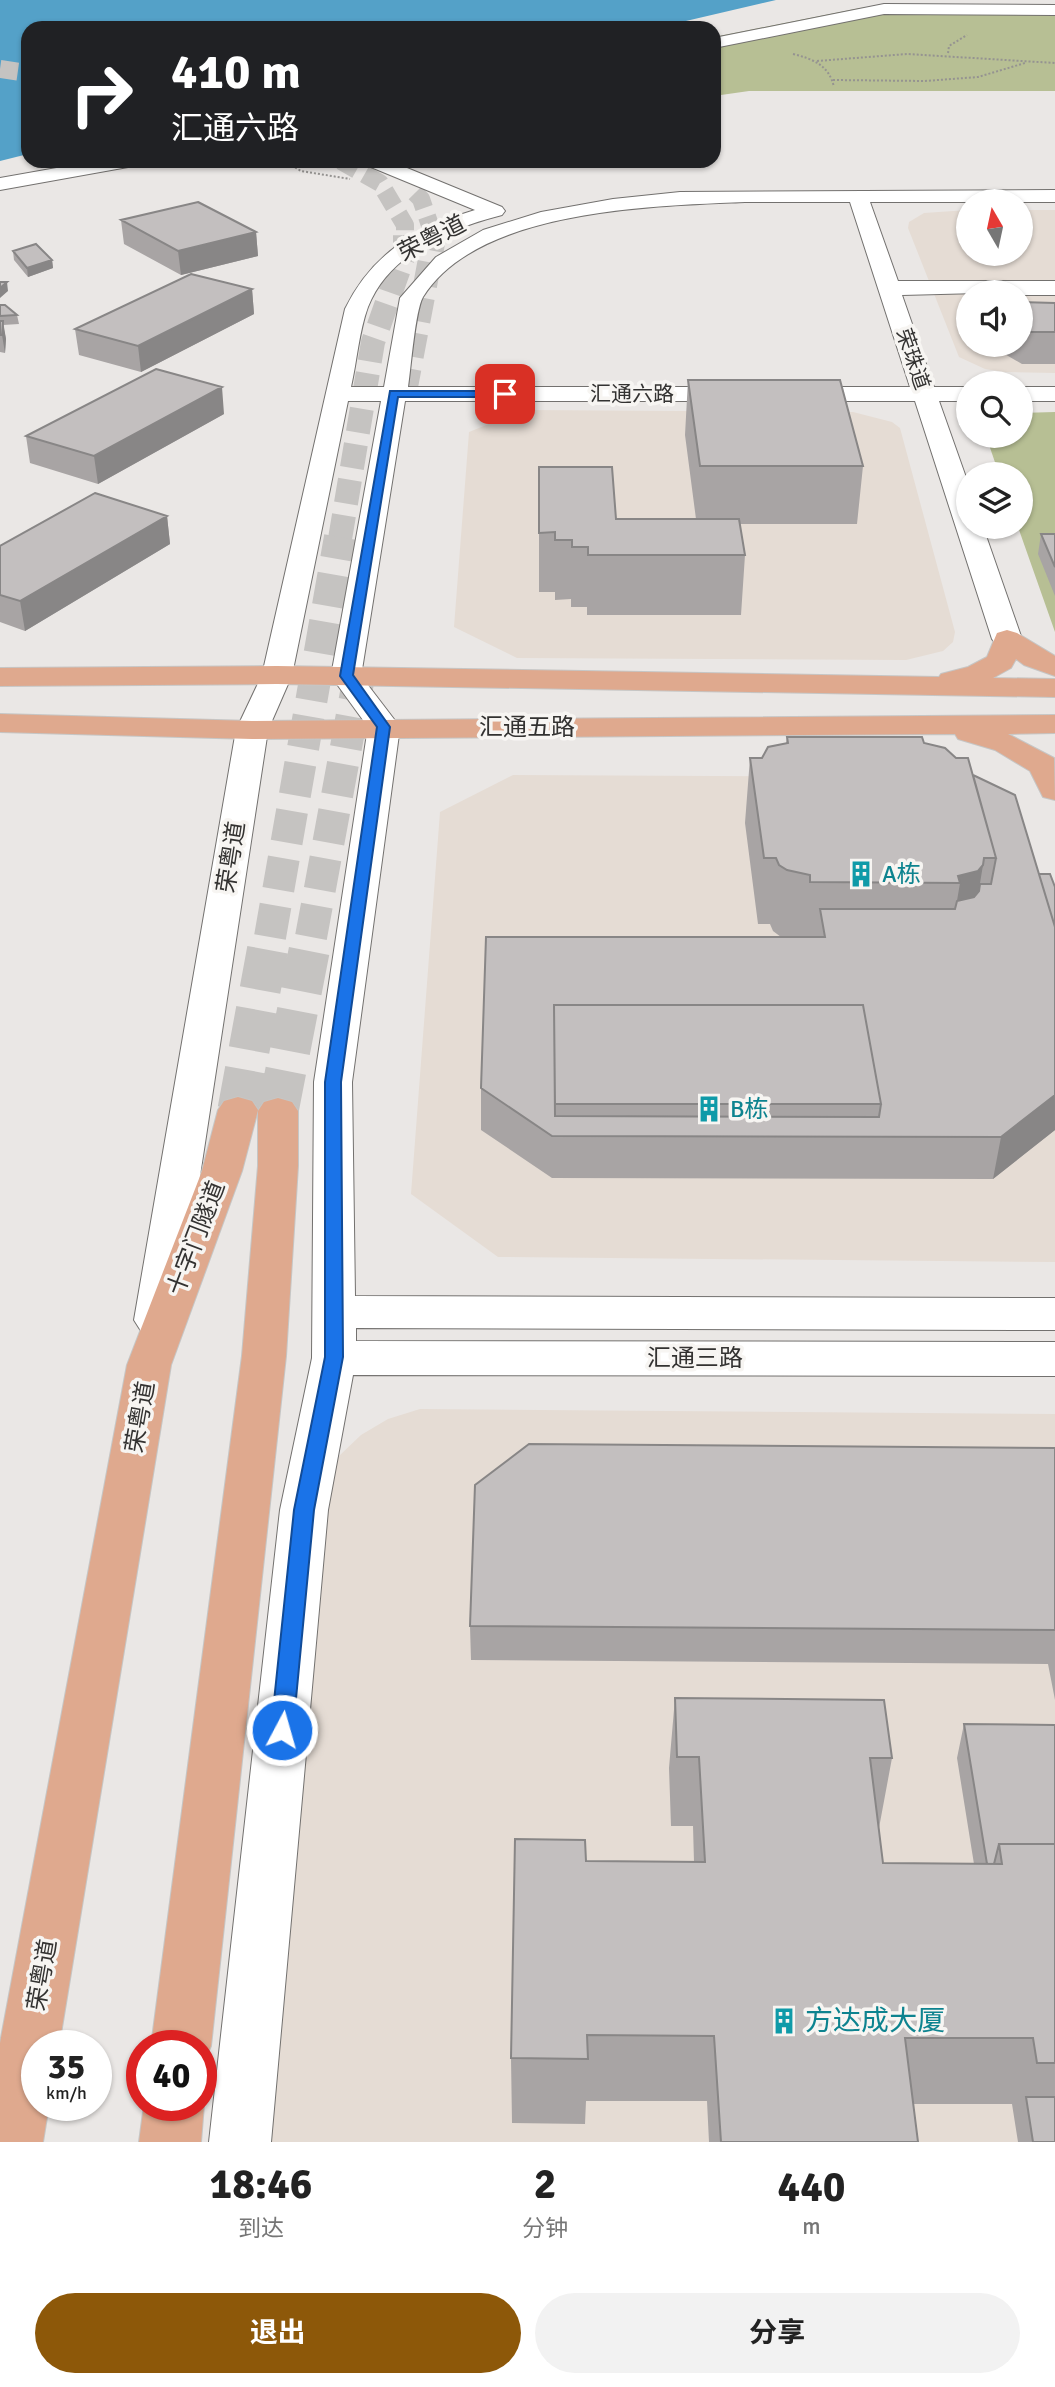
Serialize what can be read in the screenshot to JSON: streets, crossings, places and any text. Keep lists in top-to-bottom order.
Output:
{
  "streets": {
    "main road": ["荣粤道", "汇通五路", "十字门隧道"],
    "street": ["荣珠道", "汇通六路", "汇通三路"]
  },
  "crossings": [
    ["荣粤道", "荣珠道"],
    ["荣粤道", "汇通六路"],
    ["荣粤道", "汇通五路"],
    ["荣粤道", "十字门隧道"],
    ["荣珠道", "汇通六路"]
  ],
  "places": {
    "building": ["A栋", "B栋", "方达成大厦"]
  },
  "north": "top",
  "page": {
    "turn": ["410 m", "汇通六路"],
    "speed": "35 km/h",
    "limit": "40",
    "eta": [
      "18:46",
      "到达",
      "2",
      "分钟",
      "440",
      "m"
    ],
    "buttons": ["退出", "分享"]
  }
}
